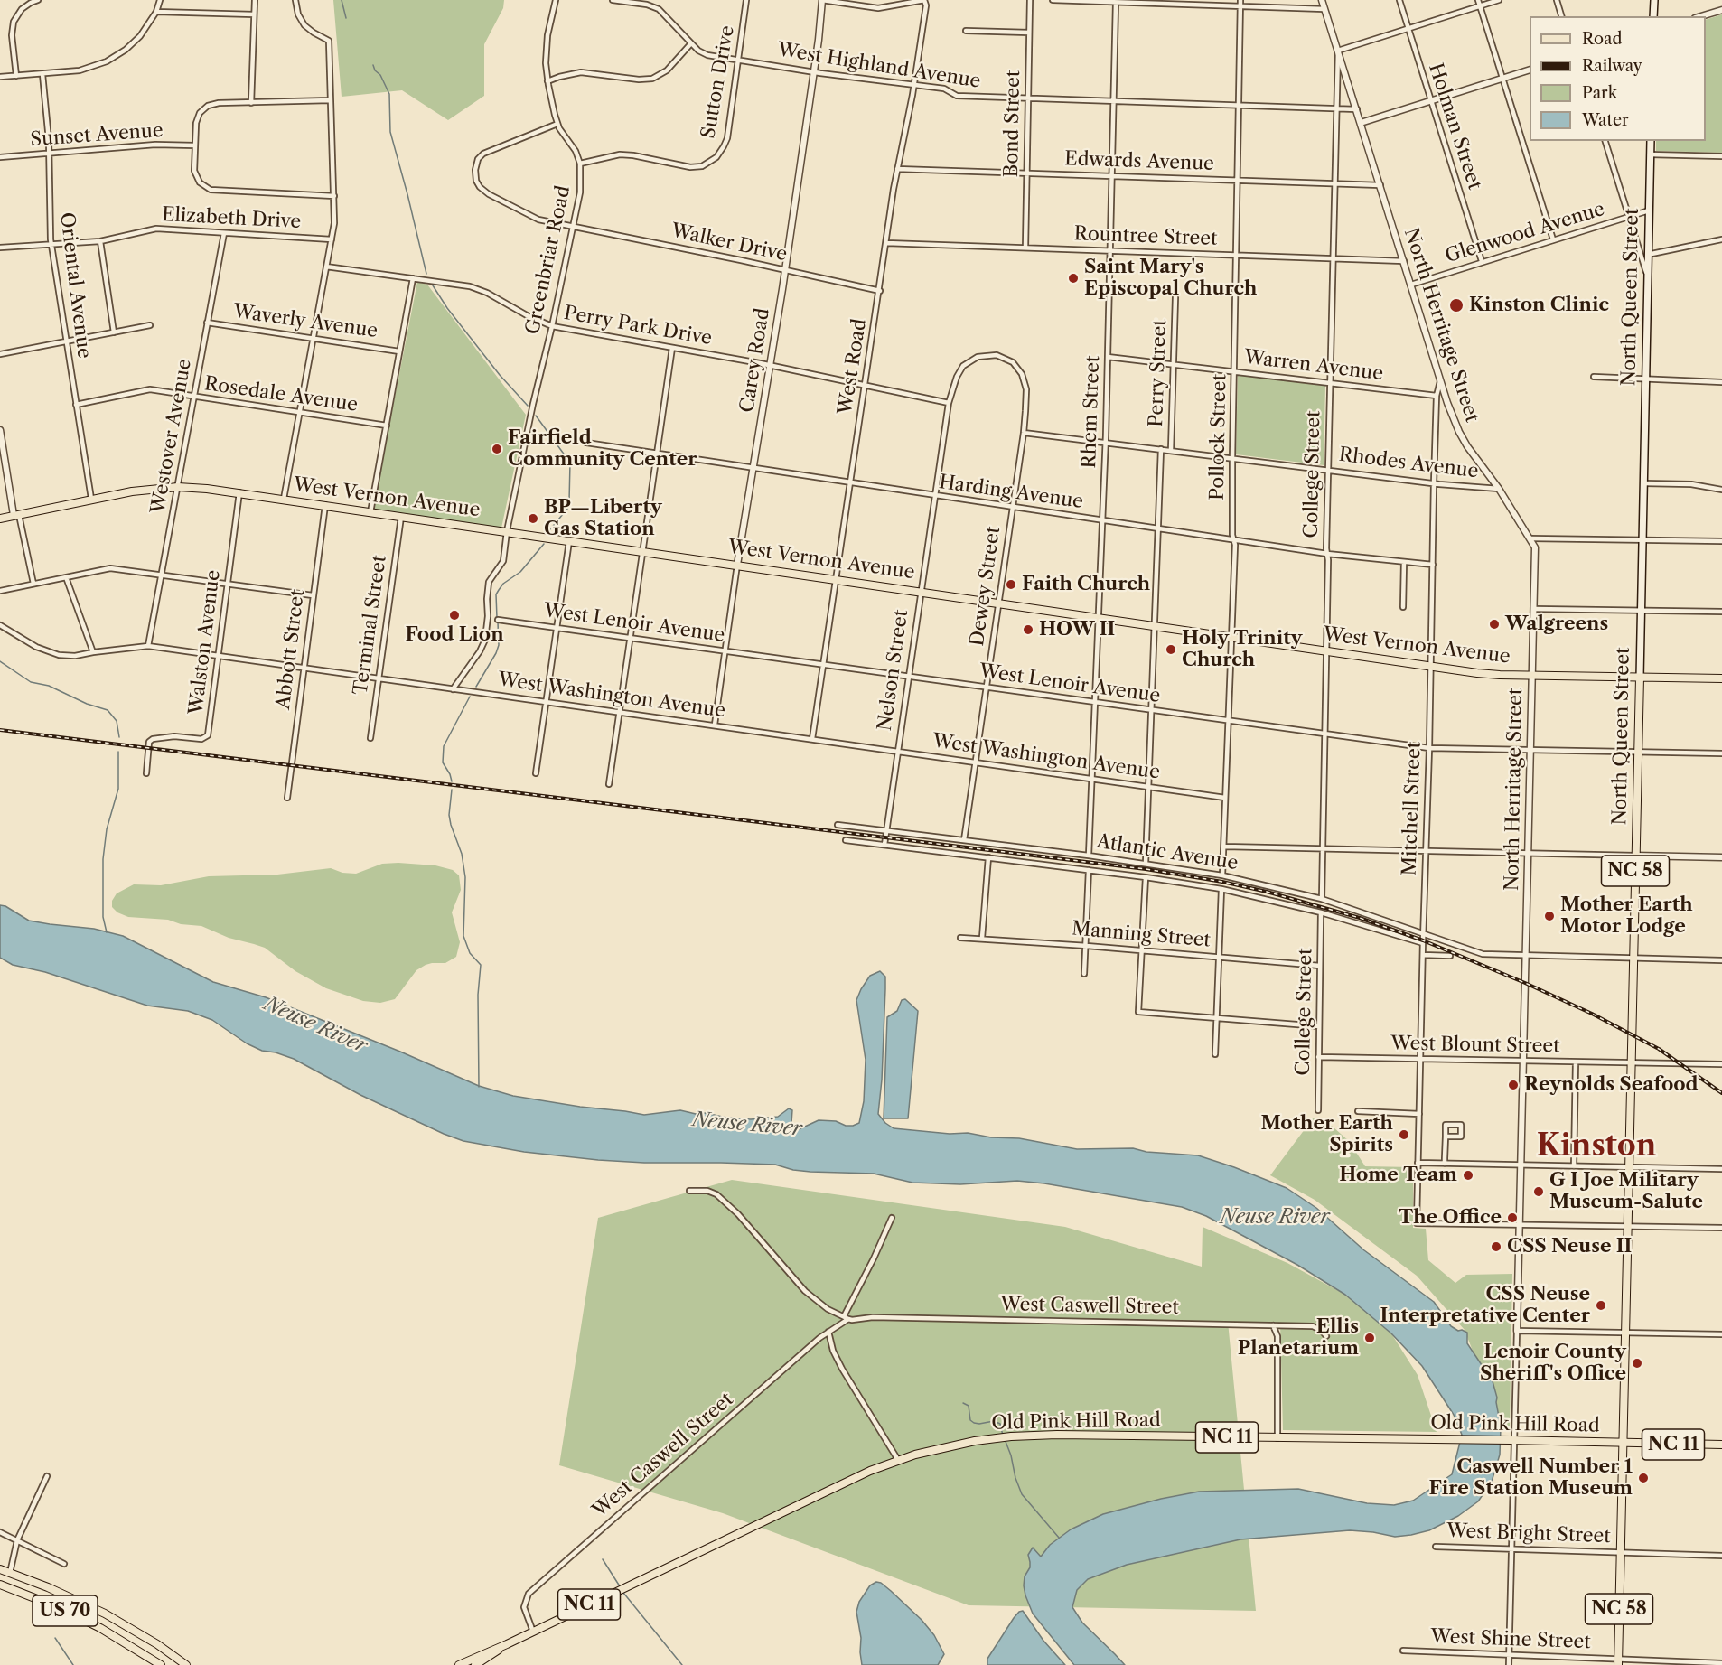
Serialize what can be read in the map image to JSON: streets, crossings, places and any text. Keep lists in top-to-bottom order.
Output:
{
  "streets": {
    "main road": [
      "North Queen Street",
      "West Vernon Avenue",
      "NC 58",
      "Old Pink Hill Road",
      "NC 11",
      "US 70"
    ],
    "street": [
      "West Highland Avenue",
      "Sutton Drive",
      "Bond Street",
      "Holman Street",
      "Sunset Avenue",
      "Edwards Avenue",
      "Elizabeth Drive",
      "Glenwood Avenue",
      "Rountree Street",
      "Walker Drive",
      "Greenbriar Road",
      "Oriental Avenue",
      "Waverly Avenue",
      "North Herritage Street",
      "Perry Park Drive",
      "Carey Road",
      "Warren Avenue",
      "West Road",
      "Perry Street",
      "Rosedale Avenue",
      "Rhem Street",
      "Westover Avenue",
      "Pollock Street",
      "Rhodes Avenue",
      "College Street",
      "Harding Avenue",
      "Dewey Street",
      "West Lenoir Avenue",
      "Terminal Street",
      "Walston Avenue",
      "Abbott Street",
      "Nelson Street",
      "West Washington Avenue",
      "Mitchell Street",
      "Atlantic Avenue",
      "Manning Street",
      "West Blount Street",
      "West Caswell Street",
      "West Bright Street",
      "West Shine Street"
    ]
  },
  "crossings": [
    ["West Highland Avenue", "Sutton Drive"],
    ["West Highland Avenue", "Bond Street"],
    ["West Highland Avenue", "North Herritage Street"],
    ["West Highland Avenue", "Carey Road"],
    ["West Highland Avenue", "West Road"],
    ["West Highland Avenue", "Rhem Street"],
    ["West Highland Avenue", "Pollock Street"],
    ["West Highland Avenue", "College Street"],
    ["Sutton Drive", "Greenbriar Road"],
    ["Bond Street", "Edwards Avenue"],
    ["Bond Street", "Rountree Street"],
    ["Holman Street", "Glenwood Avenue"],
    ["Sunset Avenue", "Oriental Avenue"],
    ["Edwards Avenue", "North Herritage Street"],
    ["Edwards Avenue", "West Road"],
    ["Edwards Avenue", "Rhem Street"],
    ["Edwards Avenue", "Pollock Street"],
    ["Edwards Avenue", "College Street"],
    ["Elizabeth Drive", "Oriental Avenue"],
    ["Elizabeth Drive", "Westover Avenue"],
    ["Glenwood Avenue", "North Queen Street"],
    ["Glenwood Avenue", "North Herritage Street"],
    ["Rountree Street", "North Herritage Street"],
    ["Rountree Street", "West Road"],
    ["Rountree Street", "Rhem Street"],
    ["Rountree Street", "Pollock Street"],
    ["Rountree Street", "College Street"],
    ["Walker Drive", "Greenbriar Road"],
    ["Walker Drive", "Carey Road"],
    ["Walker Drive", "West Road"],
    ["Greenbriar Road", "Perry Park Drive"],
    ["Greenbriar Road", "West Vernon Avenue"],
    ["Greenbriar Road", "West Washington Avenue"],
    ["Oriental Avenue", "Rosedale Avenue"],
    ["Oriental Avenue", "West Vernon Avenue"],
    ["North Queen Street", "West Vernon Avenue"],
    ["North Queen Street", "West Lenoir Avenue"],
    ["North Queen Street", "Atlantic Avenue"],
    ["North Queen Street", "NC 58"],
    ["North Queen Street", "West Blount Street"],
    ["Waverly Avenue", "Westover Avenue"],
    ["North Herritage Street", "Rhodes Avenue"],
    ["North Herritage Street", "College Street"],
    ["North Herritage Street", "West Vernon Avenue"],
    ["North Herritage Street", "West Lenoir Avenue"],
    ["North Herritage Street", "Mitchell Street"],
    ["North Herritage Street", "Atlantic Avenue"],
    ["North Herritage Street", "West Blount Street"],
    ["Perry Park Drive", "Carey Road"],
    ["Perry Park Drive", "West Road"],
    ["Perry Park Drive", "Dewey Street"],
    ["Perry Park Drive", "Nelson Street"],
    ["Carey Road", "Harding Avenue"],
    ["Carey Road", "West Vernon Avenue"],
    ["Carey Road", "West Lenoir Avenue"],
    ["Carey Road", "West Washington Avenue"],
    ["Warren Avenue", "Perry Street"],
    ["Warren Avenue", "Rhem Street"],
    ["Warren Avenue", "Pollock Street"],
    ["Warren Avenue", "College Street"],
    ["Warren Avenue", "Mitchell Street"],
    ["West Road", "Harding Avenue"],
    ["West Road", "West Vernon Avenue"],
    ["West Road", "West Lenoir Avenue"],
    ["West Road", "West Washington Avenue"],
    ["Perry Street", "Rhodes Avenue"],
    ["Perry Street", "Harding Avenue"],
    ["Perry Street", "West Vernon Avenue"],
    ["Perry Street", "West Lenoir Avenue"],
    ["Perry Street", "West Washington Avenue"],
    ["Perry Street", "Atlantic Avenue"],
    ["Rosedale Avenue", "Westover Avenue"],
    ["Rhem Street", "Rhodes Avenue"],
    ["Rhem Street", "Harding Avenue"],
    ["Rhem Street", "West Vernon Avenue"],
    ["Rhem Street", "West Lenoir Avenue"],
    ["Rhem Street", "West Washington Avenue"],
    ["Rhem Street", "Atlantic Avenue"],
    ["Westover Avenue", "West Vernon Avenue"],
    ["Westover Avenue", "West Washington Avenue"],
    ["Pollock Street", "Rhodes Avenue"],
    ["Pollock Street", "Harding Avenue"],
    ["Pollock Street", "West Vernon Avenue"],
    ["Pollock Street", "West Lenoir Avenue"],
    ["Pollock Street", "West Washington Avenue"],
    ["Pollock Street", "Atlantic Avenue"],
    ["Rhodes Avenue", "College Street"],
    ["Rhodes Avenue", "Dewey Street"],
    ["Rhodes Avenue", "Mitchell Street"],
    ["College Street", "Harding Avenue"],
    ["College Street", "West Vernon Avenue"],
    ["College Street", "West Lenoir Avenue"],
    ["College Street", "Atlantic Avenue"],
    ["College Street", "Manning Street"],
    ["College Street", "West Blount Street"],
    ["Harding Avenue", "Dewey Street"],
    ["Harding Avenue", "Nelson Street"],
    ["Harding Avenue", "Mitchell Street"],
    ["West Vernon Avenue", "Dewey Street"],
    ["West Vernon Avenue", "Terminal Street"],
    ["West Vernon Avenue", "Walston Avenue"],
    ["West Vernon Avenue", "Abbott Street"],
    ["West Vernon Avenue", "Nelson Street"],
    ["West Vernon Avenue", "Mitchell Street"],
    ["Dewey Street", "West Lenoir Avenue"],
    ["Dewey Street", "Nelson Street"],
    ["Dewey Street", "West Washington Avenue"],
    ["Dewey Street", "Atlantic Avenue"],
    ["West Lenoir Avenue", "Nelson Street"],
    ["West Lenoir Avenue", "Mitchell Street"],
    ["Terminal Street", "West Washington Avenue"],
    ["Walston Avenue", "West Washington Avenue"],
    ["Abbott Street", "West Washington Avenue"],
    ["Nelson Street", "West Washington Avenue"],
    ["Nelson Street", "Atlantic Avenue"],
    ["Mitchell Street", "Atlantic Avenue"],
    ["Mitchell Street", "West Blount Street"],
    ["NC 58", "Old Pink Hill Road"],
    ["NC 58", "NC 11"],
    ["NC 58", "West Bright Street"],
    ["NC 58", "West Shine Street"],
    ["West Caswell Street", "Old Pink Hill Road"],
    ["Old Pink Hill Road", "NC 11"]
  ],
  "districts": ["Kinston"],
  "water": ["Neuse River"],
  "places": [
    "Saint Mary's Episcopal Church",
    "Kinston Clinic",
    "Fairfield Community Center",
    "BP—Liberty Gas Station",
    "Faith Church",
    "Food Lion",
    "Walgreens",
    "HOW II",
    "Holy Trinity Church",
    "Mother Earth Motor Lodge",
    "Reynolds Seafood",
    "Mother Earth Spirits",
    "Home Team",
    "G I Joe Military Museum-Salute",
    "The Office",
    "CSS Neuse II",
    "CSS Neuse Interpretative Center",
    "Ellis Planetarium",
    "Lenoir County Sheriff's Office",
    "Caswell Number 1 Fire Station Museum"
  ],
  "legend": [
    "Road",
    "Railway",
    "Park",
    "Water"
  ]
}
